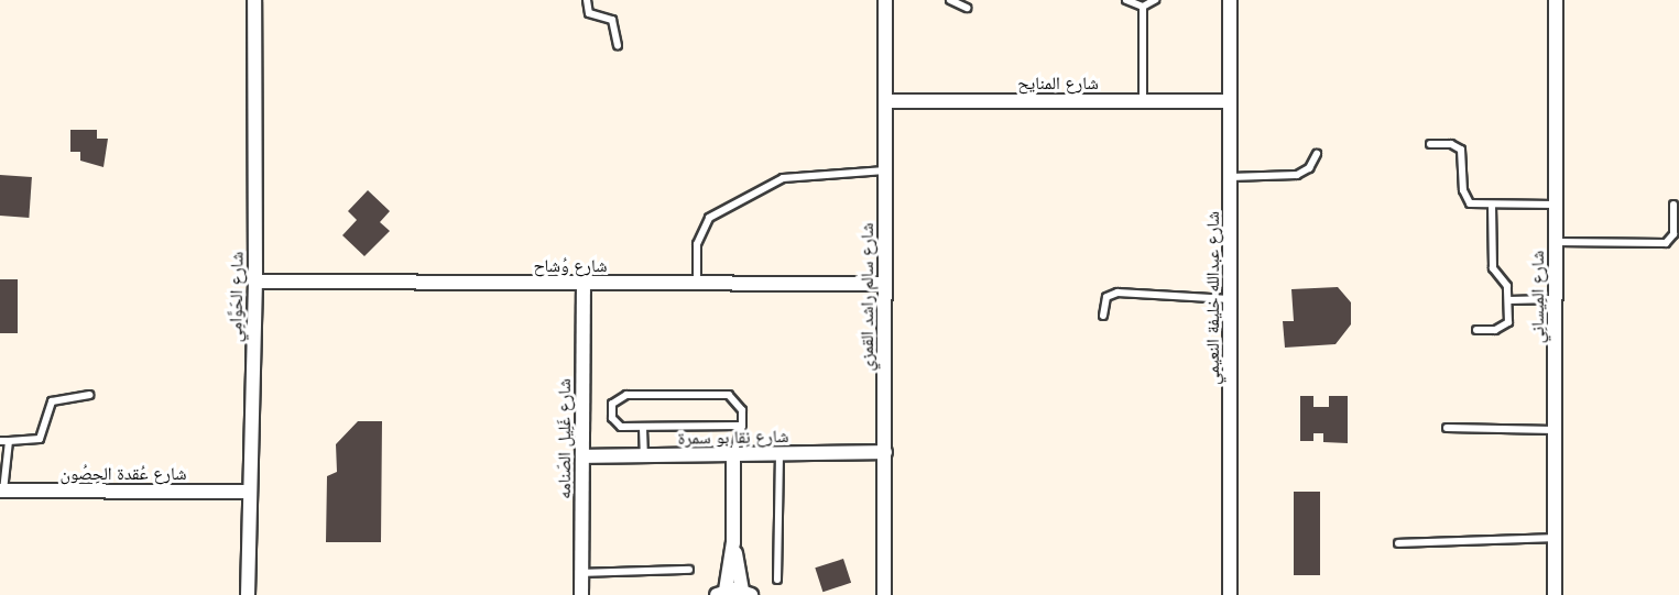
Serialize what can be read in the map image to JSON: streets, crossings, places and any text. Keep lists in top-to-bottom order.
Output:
{
  "streets": {
    "street": [
      "شارع المنايح",
      "شارع وُشاح",
      "شارع الحَوَّامِي",
      "شارع سالم راشد القمزي",
      "شارع المِيسانِي",
      "شارع عبدالله خليفة النعيمي",
      "شارع نِقا بو سمرة",
      "شارع غَلِيل الصّنامه",
      "شارع عُقدة الحِصُون"
    ]
  },
  "crossings": [
    ["شارع المنايح", "شارع سالم راشد القمزي"],
    ["شارع المنايح", "شارع عبدالله خليفة النعيمي"],
    ["شارع وُشاح", "شارع الحَوَّامِي"],
    ["شارع وُشاح", "شارع سالم راشد القمزي"],
    ["شارع وُشاح", "شارع غَلِيل الصّنامه"],
    ["شارع الحَوَّامِي", "شارع عُقدة الحِصُون"],
    ["شارع سالم راشد القمزي", "شارع نِقا بو سمرة"],
    ["شارع نِقا بو سمرة", "شارع غَلِيل الصّنامه"]
  ]
}
